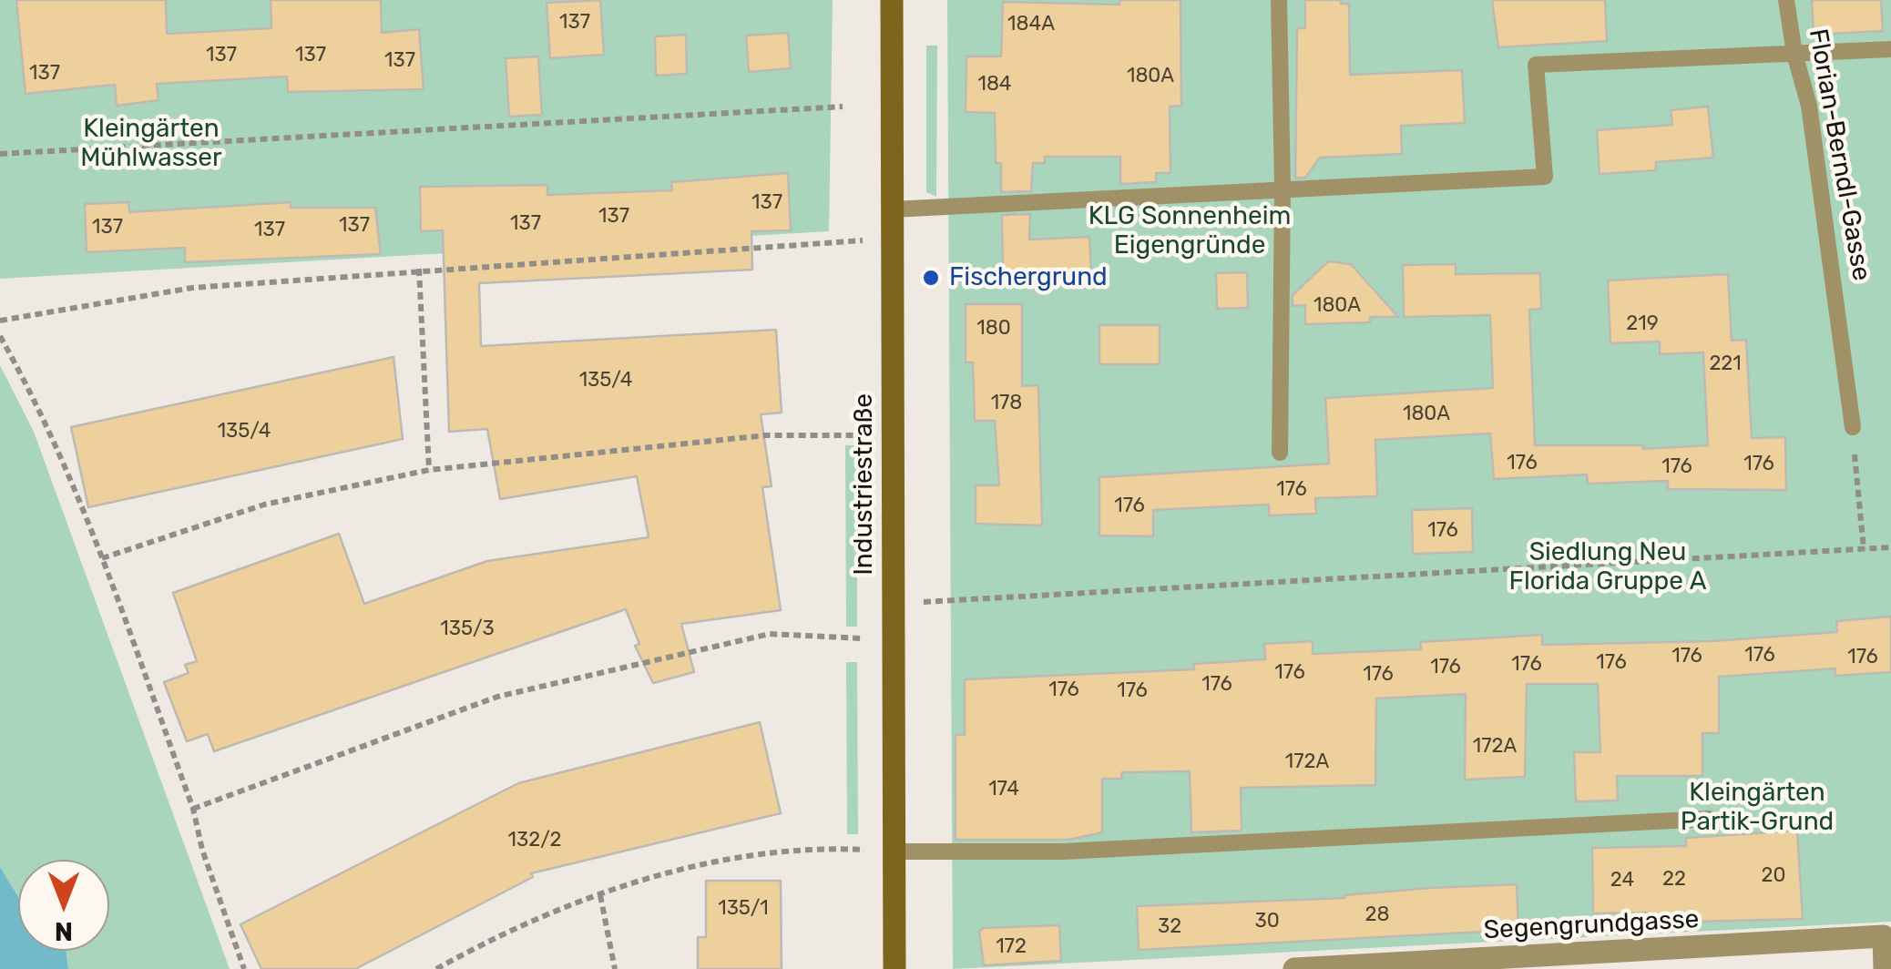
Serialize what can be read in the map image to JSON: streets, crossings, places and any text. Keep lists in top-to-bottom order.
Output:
{
  "streets": {
    "street": ["Industriestraße", "Segengrundgasse"],
    "lane": ["Florian-Berndl-Gasse"]
  },
  "parks": [
    "Kleingärten Mühlwasser",
    "KLG Sonnenheim Eigengründe",
    "Siedlung Neu Florida Gruppe A",
    "Kleingärten Partik-Grund"
  ],
  "places": ["Fischergrund"],
  "house_numbers": [
    "137",
    "184A",
    "137",
    "137",
    "137",
    "137",
    "180A",
    "184",
    "137",
    "137",
    "137",
    "137",
    "137",
    "137",
    "180A",
    "219",
    "180",
    "221",
    "135/4",
    "178",
    "180A",
    "135/4",
    "176",
    "176",
    "176",
    "176",
    "176",
    "176",
    "135/3",
    "176",
    "176",
    "176",
    "176",
    "176",
    "176",
    "176",
    "176",
    "176",
    "176",
    "176",
    "172A",
    "172A",
    "174",
    "132/2",
    "20",
    "22",
    "24",
    "135/1",
    "28",
    "30",
    "32",
    "172"
  ],
  "north": "bottom"
}
